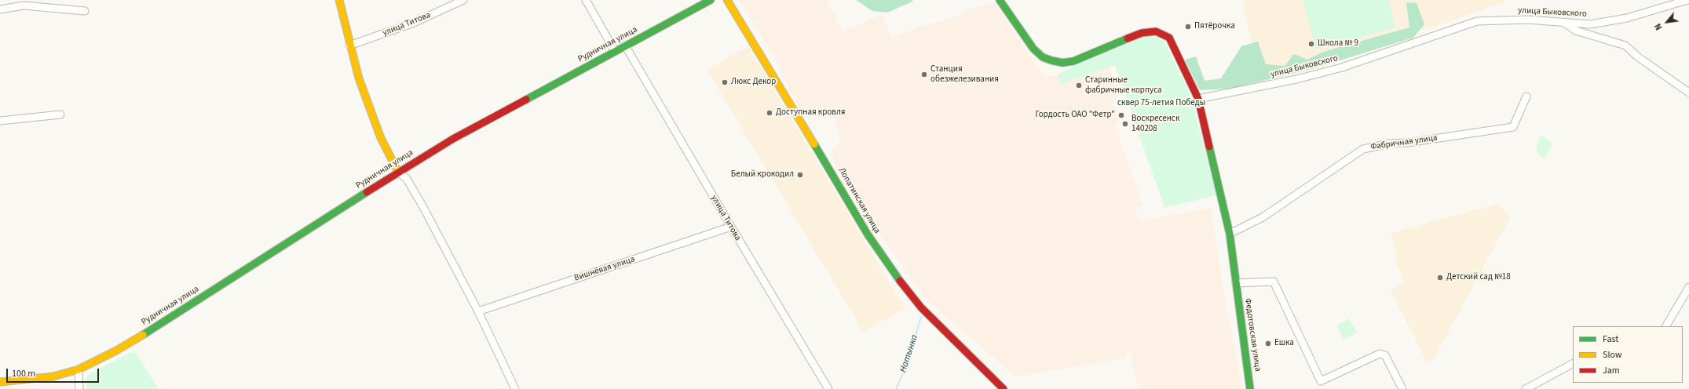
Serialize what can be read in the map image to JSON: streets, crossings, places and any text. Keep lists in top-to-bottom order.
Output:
{
  "streets": {
    "street": [
      "улица Быковского",
      "улица Титова",
      "Рудничная улица",
      "Фабричная улица",
      "Лопатинская улица",
      "Вишнёвая улица",
      "Федотовская улица"
    ]
  },
  "crossings": [
    ["улица Титова", "Рудничная улица"],
    ["улица Титова", "Вишнёвая улица"]
  ],
  "water": ["Натынка"],
  "parks": ["сквер 75-летия Победы"],
  "places": [
    "Пятёрочка",
    "Школа № 9",
    "Станция обезжелезивания",
    "Люкс Декор",
    "Старинные фабричные корпуса",
    "Доступная кровля",
    "Гордость ОАО \"Фетр\"",
    "Воскресенск 140208",
    "Белый крокодил",
    "Детский сад №18",
    "Ешка"
  ],
  "legend": ["Fast", "Slow", "Jam"],
  "scale_bar": "100 m",
  "north": "bottom left"
}
